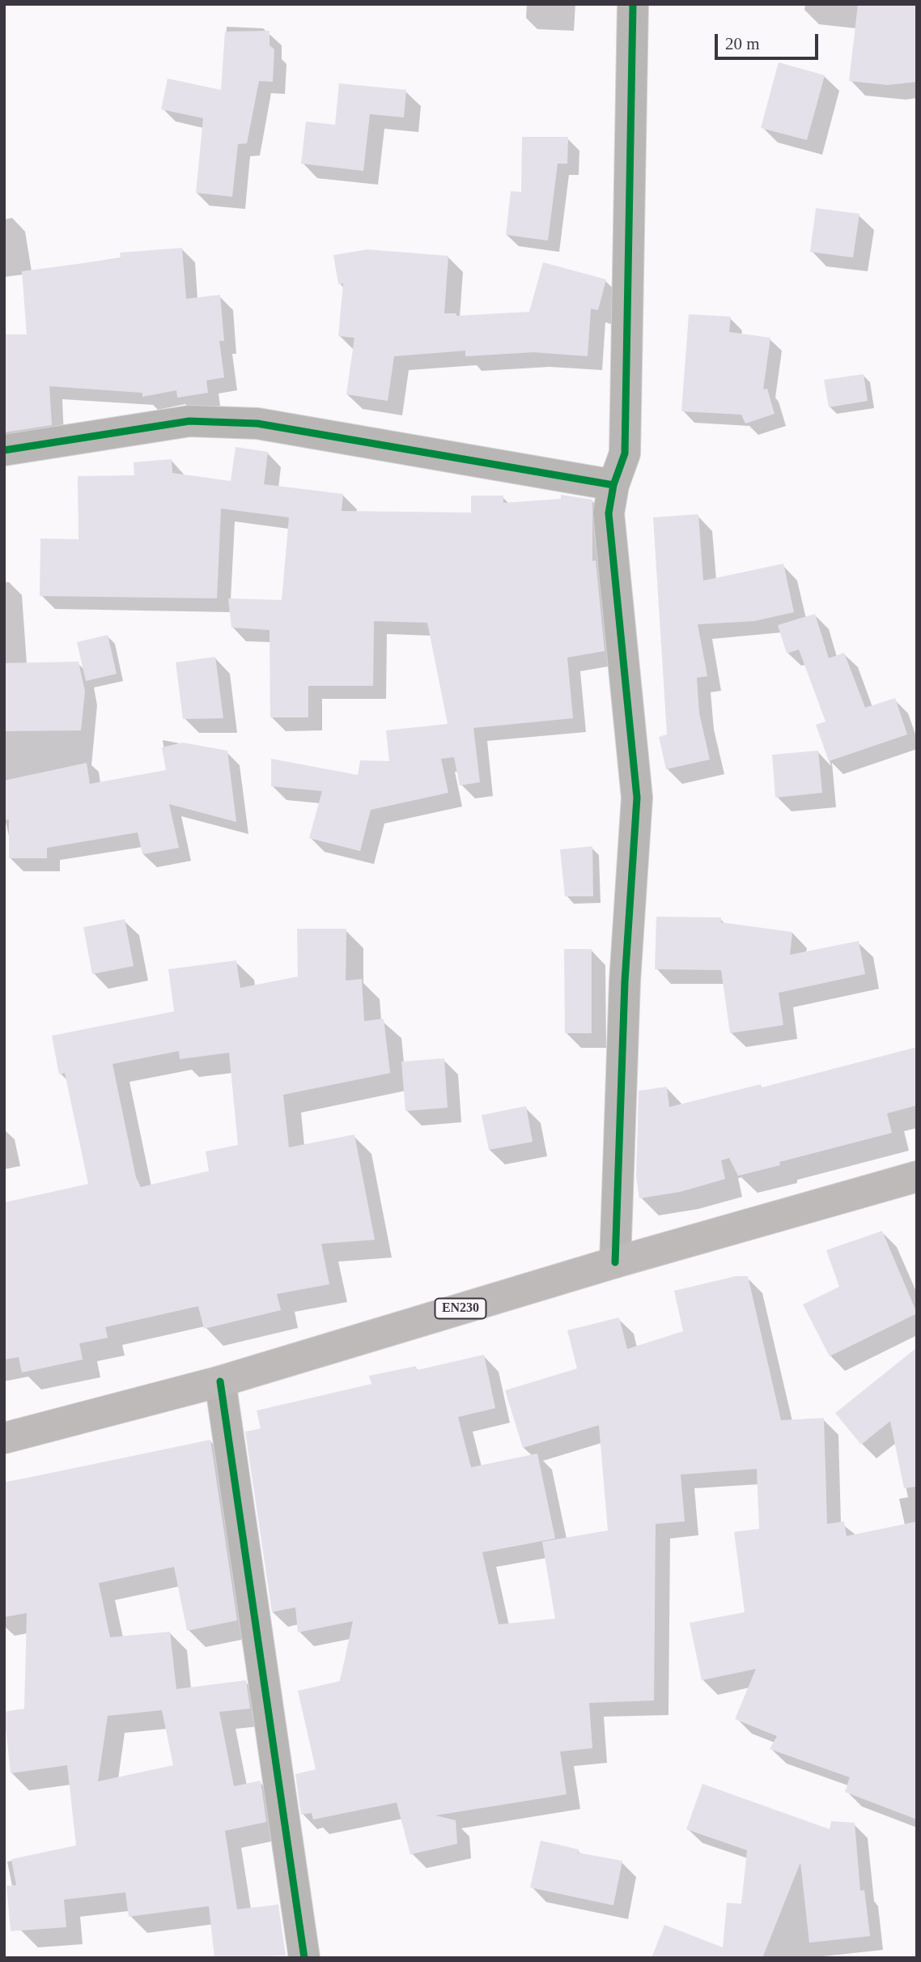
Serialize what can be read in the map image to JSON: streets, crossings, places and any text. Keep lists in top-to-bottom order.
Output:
{
  "streets": {
    "main road": ["EN230"]
  },
  "scale_bar": "20 m"
}
